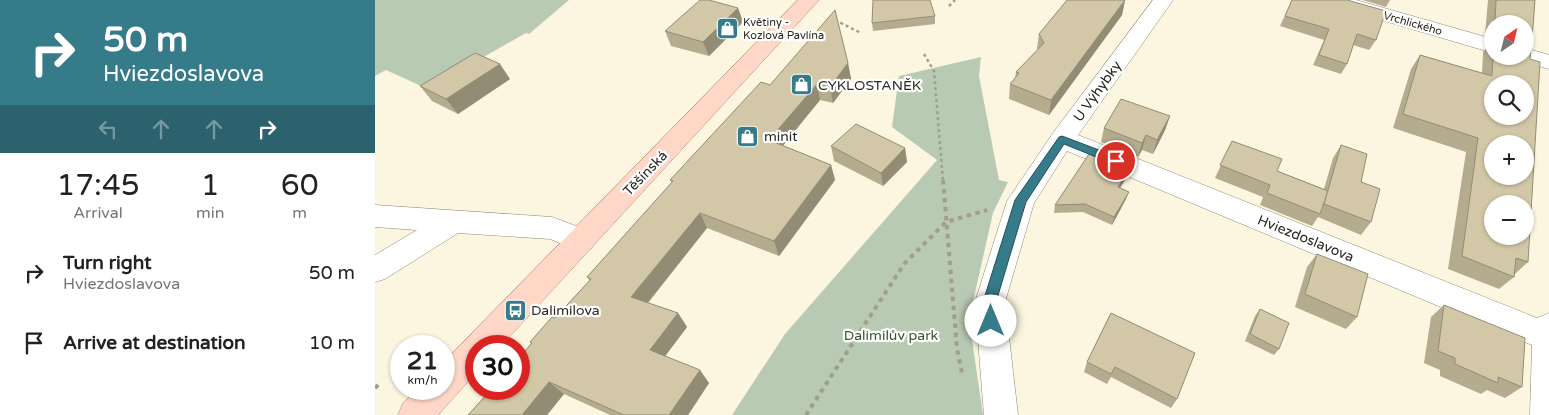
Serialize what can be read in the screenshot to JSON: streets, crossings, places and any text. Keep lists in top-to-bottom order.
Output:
{
  "streets": {
    "main road": ["Těšínská"],
    "street": ["Vrchlického", "U Výhybky", "Hviezdoslavova"]
  },
  "crossings": [
    ["U Výhybky", "Hviezdoslavova"]
  ],
  "parks": ["Dalimilův park"],
  "places": {
    "shop": ["Květiny - Kozlová Pavlína", "CYKLOSTANĚK", "minit"],
    "bus stop": ["Dalimilova"]
  },
  "north": "top right",
  "page": {
    "turn": ["50 m", "Hviezdoslavova"],
    "map_buttons": ["+", "−"],
    "eta": [
      "17:45",
      "Arrival",
      "1",
      "min",
      "60",
      "m"
    ],
    "list": [
      {
        "name": "Turn right",
        "note": "Hviezdoslavova",
        "value": "50 m"
      },
      {
        "name": "Arrive at destination",
        "value": "10 m"
      }
    ],
    "speed": "21 km/h",
    "limit": "30"
  }
}
